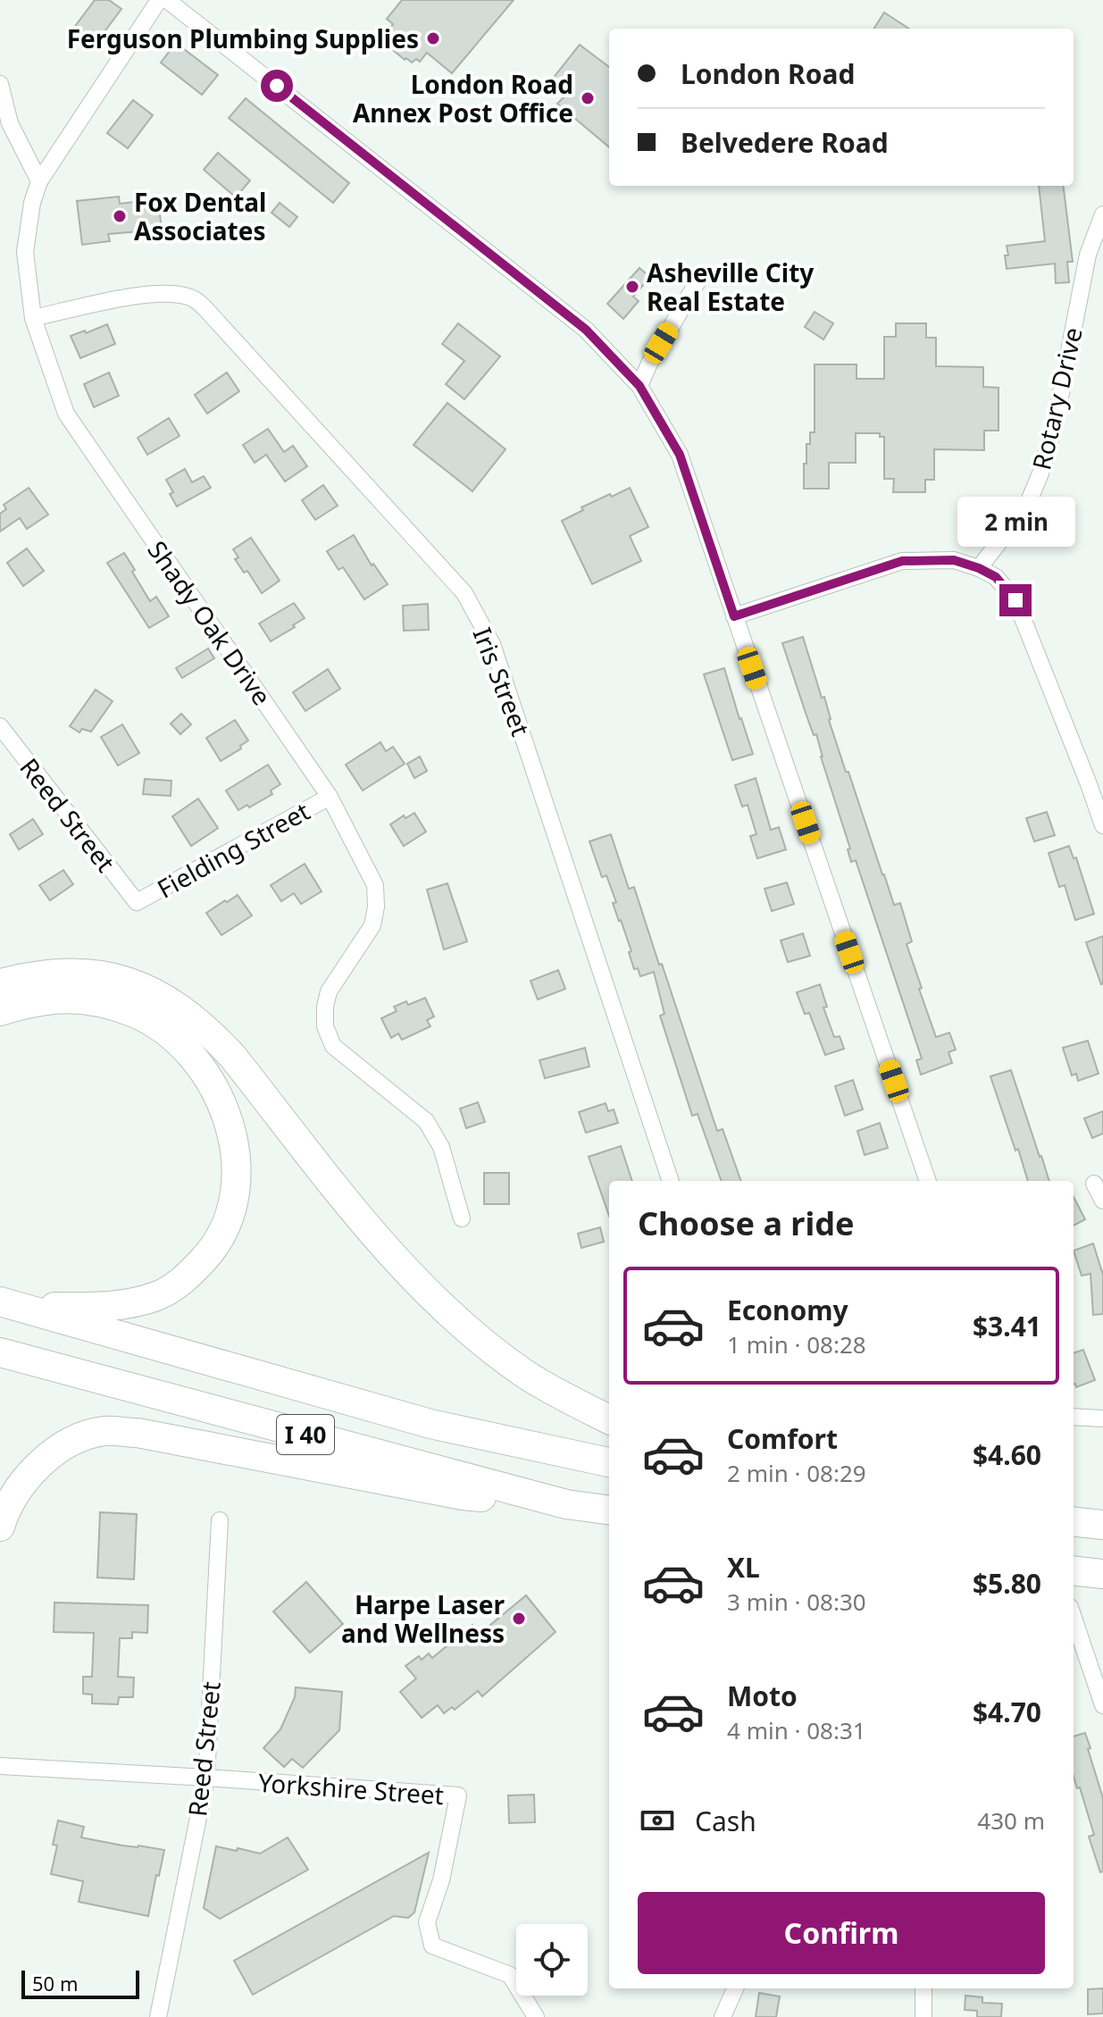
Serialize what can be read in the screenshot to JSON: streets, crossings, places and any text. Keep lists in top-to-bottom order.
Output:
{
  "streets": {
    "highway": ["I 40"],
    "street": [
      "Rotary Drive",
      "Shady Oak Drive",
      "Iris Street",
      "Reed Street",
      "Fielding Street",
      "Yorkshire Street"
    ]
  },
  "crossings": [
    ["Shady Oak Drive", "Iris Street"],
    ["Shady Oak Drive", "Fielding Street"],
    ["Reed Street", "Fielding Street"],
    ["Reed Street", "Yorkshire Street"]
  ],
  "places": [
    "Ferguson Plumbing Supplies",
    "London Road Annex Post Office",
    "Fox Dental Associates",
    "Asheville City Real Estate",
    "Harpe Laser and Wellness"
  ],
  "scale_bar": "50 m",
  "page": {
    "banner": ["London Road", "Belvedere Road"],
    "bubble": "2 min",
    "heading": "Choose a ride",
    "list": [
      {
        "name": "Economy",
        "note": "1 min · 08:28",
        "value": "$3.41"
      },
      {
        "name": "Comfort",
        "note": "2 min · 08:29",
        "value": "$4.60"
      },
      {
        "name": "XL",
        "note": "3 min · 08:30",
        "value": "$5.80"
      },
      {
        "name": "Moto",
        "note": "4 min · 08:31",
        "value": "$4.70"
      }
    ],
    "pay": ["Cash", "430 m"],
    "buttons": "Confirm",
    "scale": "50 m"
  }
}
